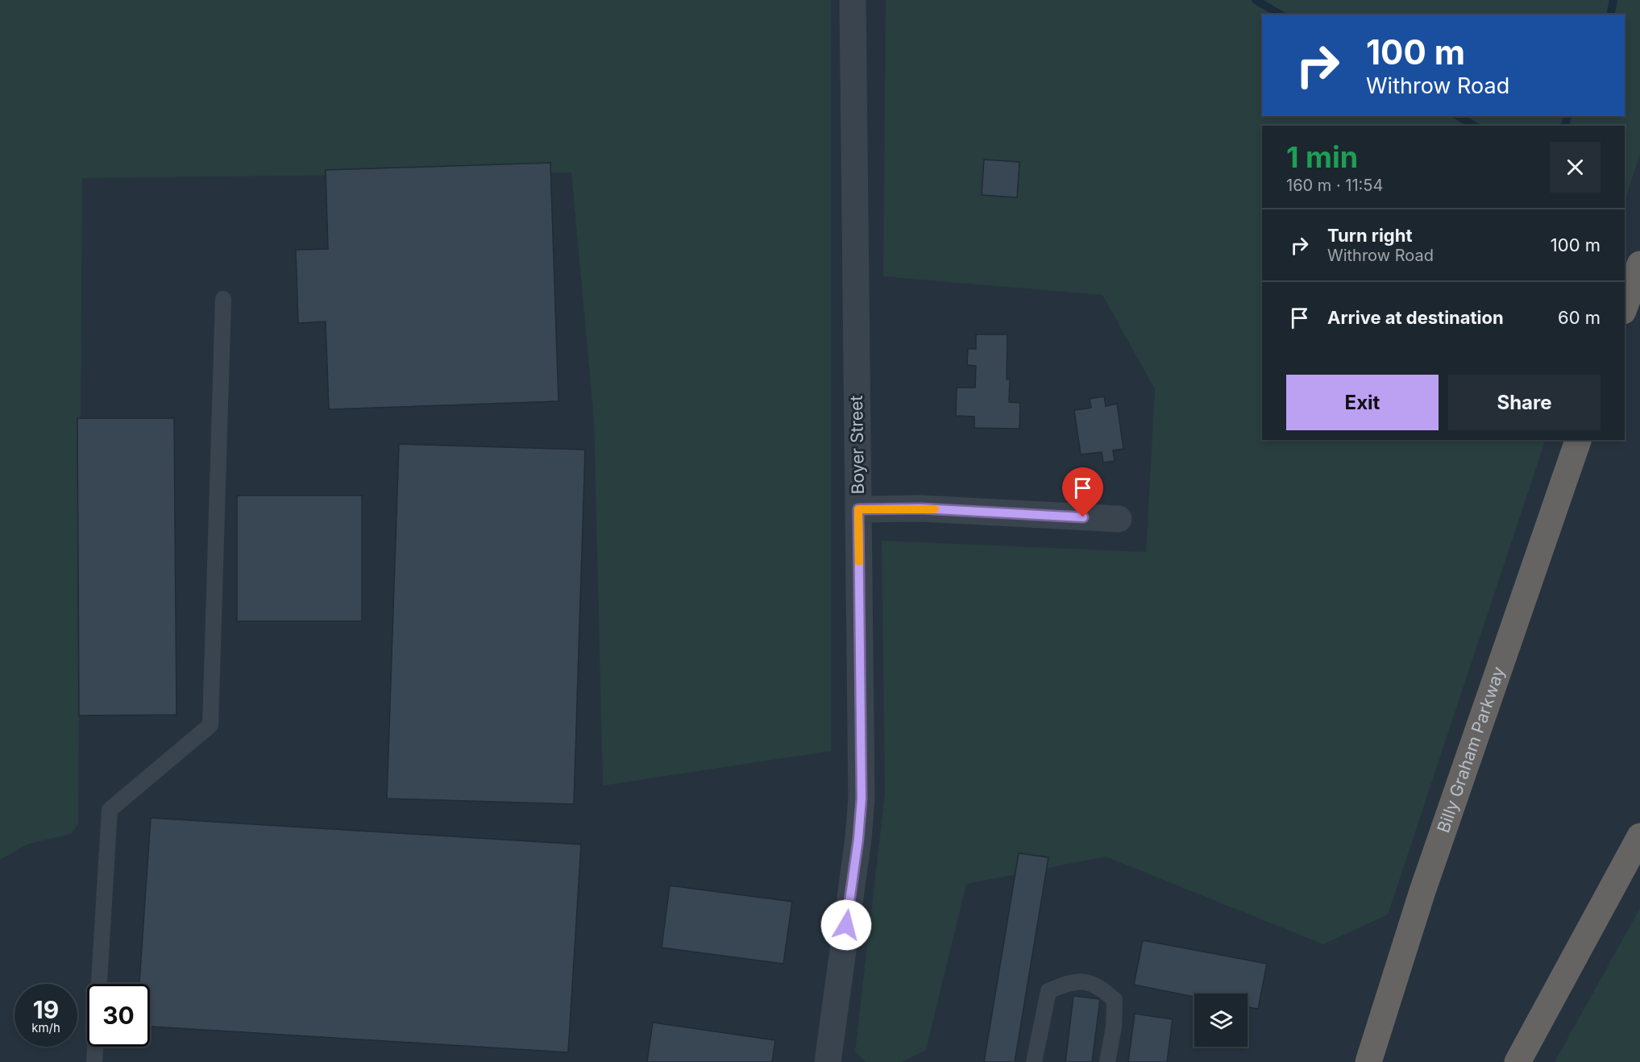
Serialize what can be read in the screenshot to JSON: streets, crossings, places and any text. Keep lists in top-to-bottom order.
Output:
{
  "streets": {
    "highway": ["Billy Graham Parkway"],
    "street": ["Boyer Street"]
  },
  "page": {
    "turn": ["100 m", "Withrow Road"],
    "heading": ["1 min", "160 m · 11:54"],
    "list": [
      {
        "name": "Turn right",
        "note": "Withrow Road",
        "value": "100 m"
      },
      {
        "name": "Arrive at destination",
        "value": "60 m"
      }
    ],
    "buttons": ["Exit", "Share"],
    "speed": "19 km/h",
    "limit": "30"
  }
}
